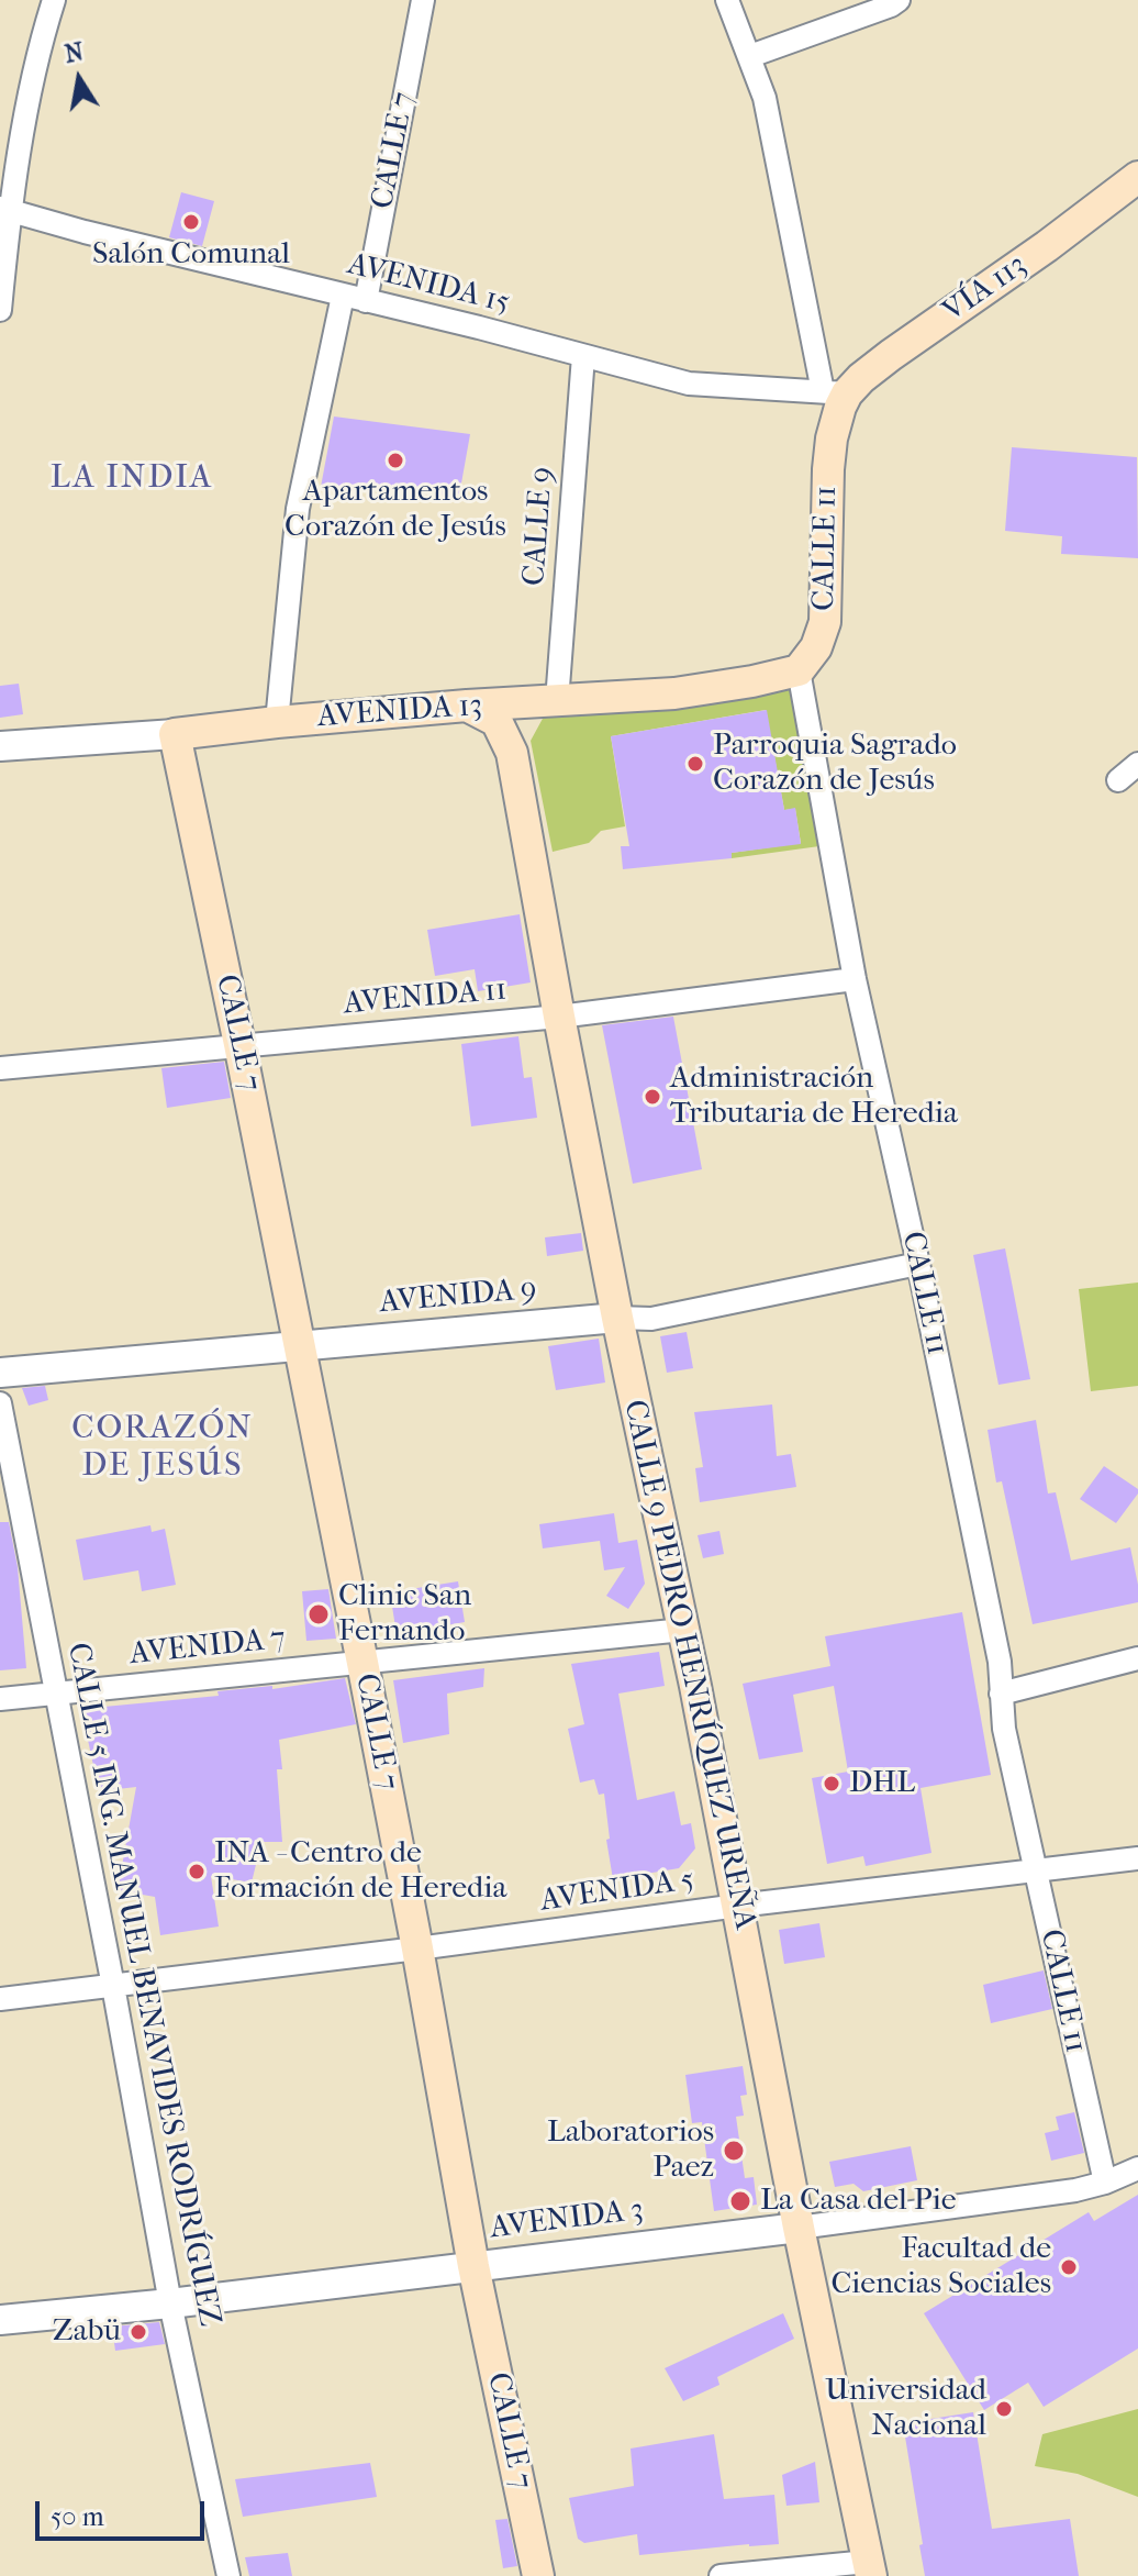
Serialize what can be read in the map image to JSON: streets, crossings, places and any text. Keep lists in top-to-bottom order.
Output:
{
  "streets": {
    "main road": [
      "CALLE 7",
      "VÍA 113",
      "CALLE 11",
      "AVENIDA 13",
      "CALLE 9 PEDRO HENRÍQUEZ UREÑA"
    ],
    "street": [
      "AVENIDA 15",
      "CALLE 9",
      "AVENIDA 11",
      "AVENIDA 9",
      "AVENIDA 7",
      "AVENIDA 5",
      "CALLE 5 ING. MANUEL BENAVIDES RODRÍGUEZ",
      "AVENIDA 3"
    ]
  },
  "crossings": [
    ["CALLE 7", "AVENIDA 15"],
    ["CALLE 7", "AVENIDA 13"],
    ["CALLE 7", "AVENIDA 11"],
    ["CALLE 7", "AVENIDA 9"],
    ["CALLE 7", "AVENIDA 7"],
    ["CALLE 7", "AVENIDA 5"],
    ["CALLE 7", "AVENIDA 3"],
    ["AVENIDA 15", "VÍA 113"],
    ["AVENIDA 15", "CALLE 9"],
    ["AVENIDA 15", "CALLE 11"],
    ["VÍA 113", "CALLE 11"],
    ["CALLE 9", "AVENIDA 13"],
    ["CALLE 11", "AVENIDA 13"],
    ["CALLE 11", "AVENIDA 11"],
    ["CALLE 11", "AVENIDA 9"],
    ["CALLE 11", "AVENIDA 5"],
    ["CALLE 11", "AVENIDA 3"],
    ["AVENIDA 13", "CALLE 9 PEDRO HENRÍQUEZ UREÑA"],
    ["AVENIDA 11", "CALLE 9 PEDRO HENRÍQUEZ UREÑA"],
    ["AVENIDA 9", "CALLE 9 PEDRO HENRÍQUEZ UREÑA"],
    ["AVENIDA 7", "CALLE 9 PEDRO HENRÍQUEZ UREÑA"],
    ["AVENIDA 7", "CALLE 5 ING. MANUEL BENAVIDES RODRÍGUEZ"],
    ["CALLE 9 PEDRO HENRÍQUEZ UREÑA", "AVENIDA 5"],
    ["CALLE 9 PEDRO HENRÍQUEZ UREÑA", "AVENIDA 3"],
    ["AVENIDA 5", "CALLE 5 ING. MANUEL BENAVIDES RODRÍGUEZ"],
    ["CALLE 5 ING. MANUEL BENAVIDES RODRÍGUEZ", "AVENIDA 3"]
  ],
  "districts": ["LA INDIA", "CORAZÓN DE JESÚS"],
  "places": [
    "Salón Comunal",
    "Apartamentos Corazón de Jesús",
    "Parroquia Sagrado Corazón de Jesús",
    "Administración Tributaria de Heredia",
    "Clinic San Fernando",
    "DHL",
    "INA - Centro de Formación de Heredia",
    "Laboratorios Paez",
    "La Casa del Pie",
    "Facultad de Ciencias Sociales",
    "Zabü",
    "Universidad Nacional"
  ],
  "scale_bar": "50 m",
  "north": "top"
}
